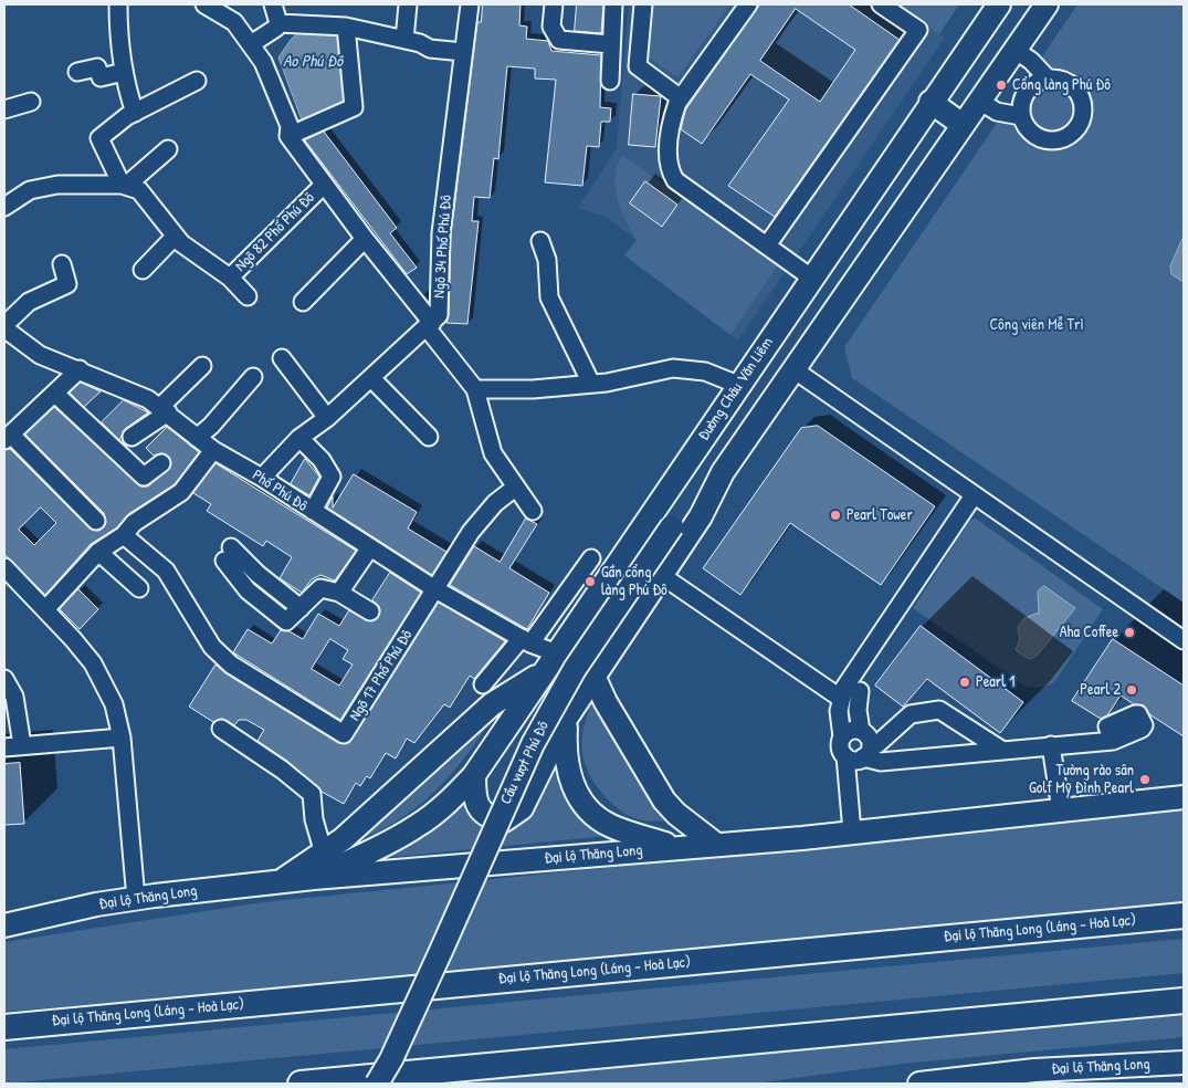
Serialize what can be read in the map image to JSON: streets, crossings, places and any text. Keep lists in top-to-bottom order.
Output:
{
  "streets": {
    "highway": ["Đại lộ Thăng Long (Láng - Hoà Lạc)"],
    "main road": ["Đường Châu Văn Liêm", "Cầu vượt Phú Đô", "Đại lộ Thăng Long"],
    "street": [
      "Ngõ 82 Phố Phú Đô",
      "Ngõ 34 Phố Phú Đô",
      "Phố Phú Đô",
      "Ngõ 17 Phố Phú Đô"
    ]
  },
  "crossings": [
    ["Đường Châu Văn Liêm", "Phố Phú Đô"],
    ["Đường Châu Văn Liêm", "Đại lộ Thăng Long"],
    ["Phố Phú Đô", "Ngõ 17 Phố Phú Đô"]
  ],
  "water": ["Ao Phú Đô"],
  "parks": ["Công viên Mễ Trì"],
  "places": [
    "Cổng làng Phú Đô",
    "Pearl Tower",
    "Gần cổng làng Phú Đô",
    "Aha Coffee",
    "Pearl 1",
    "Pearl 2",
    "Tường rào sân Golf Mỹ Đình Pearl"
  ]
}
